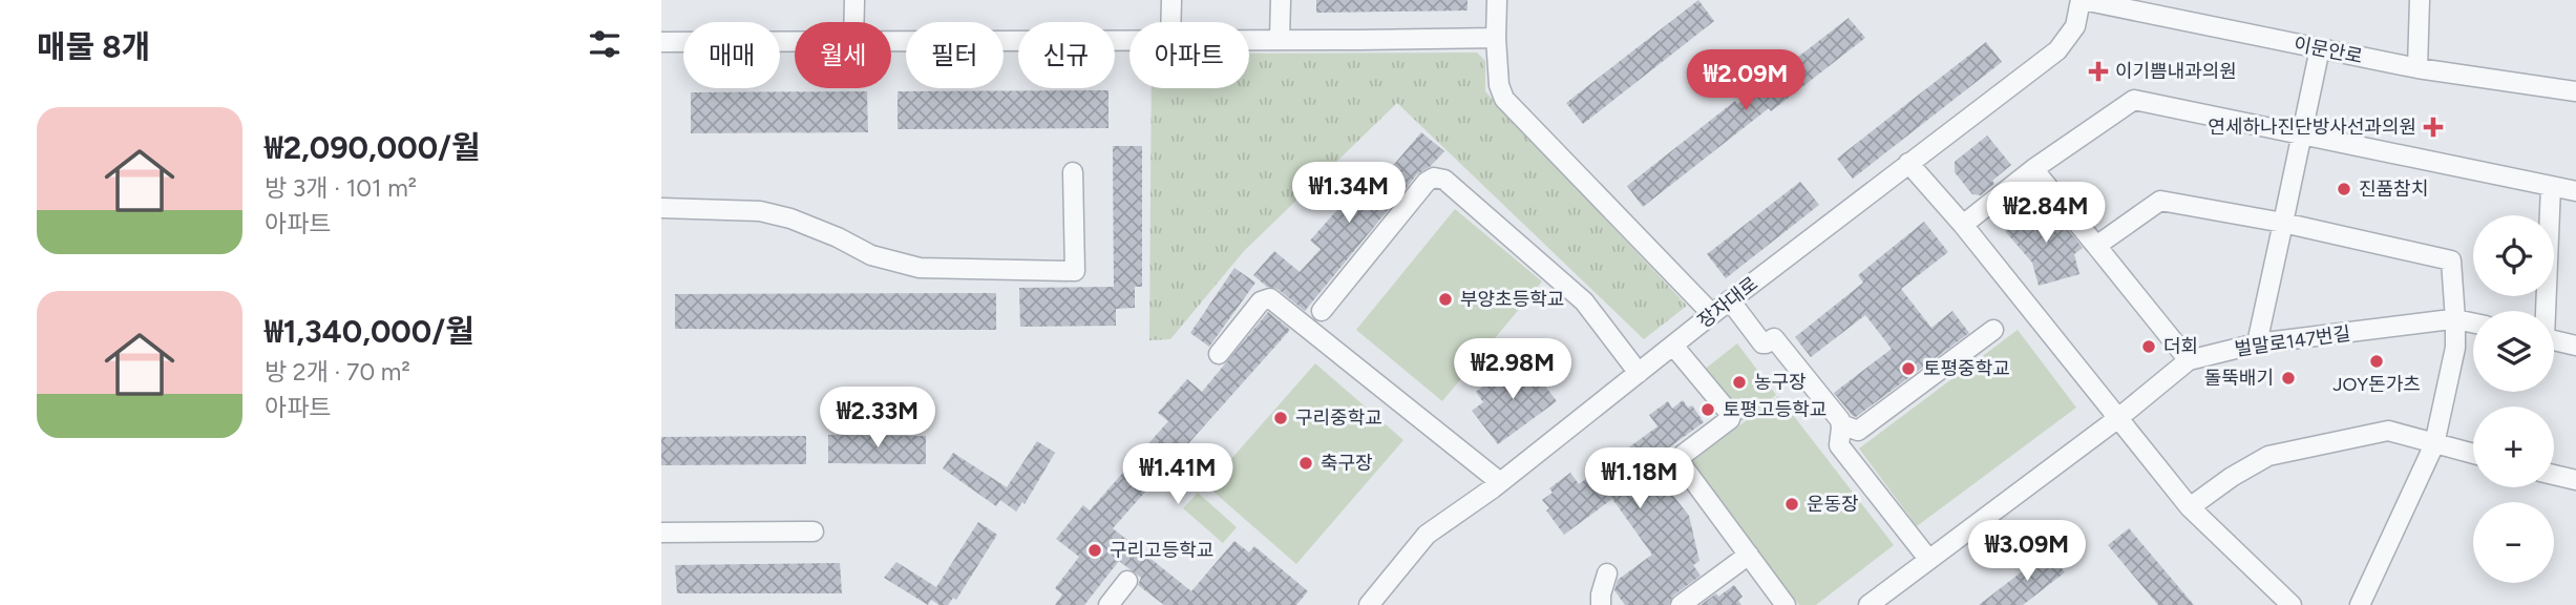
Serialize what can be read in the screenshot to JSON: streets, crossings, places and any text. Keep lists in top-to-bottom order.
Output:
{
  "streets": {
    "street": ["이문안로", "장자대로", "벌말로147번길"]
  },
  "crossings": [
    ["이문안로", "장자대로"]
  ],
  "places": {
    "health": ["이기쁨내과의원", "연세하나진단방사선과의원"],
    "other": [
      "진품참치",
      "부양초등학교",
      "더회",
      "JOY돈가츠",
      "토평중학교",
      "돌뚝배기",
      "농구장",
      "토평고등학교",
      "구리중학교",
      "축구장",
      "운동장",
      "구리고등학교"
    ]
  },
  "page": {
    "heading": "매물 8개",
    "chip": [
      "매매",
      "월세",
      "필터",
      "신규",
      "아파트"
    ],
    "price": [
      "₩2.09M",
      "₩1.34M",
      "₩2.84M",
      "₩2.98M",
      "₩2.33M",
      "₩1.41M",
      "₩1.18M",
      "₩3.09M"
    ],
    "list": [
      {
        "name": "₩2,090,000/월",
        "note": "방 3개 · 101 m² · 아파트"
      },
      {
        "name": "₩1,340,000/월",
        "note": "방 2개 · 70 m² · 아파트"
      }
    ],
    "map_buttons": ["+", "−"]
  }
}
